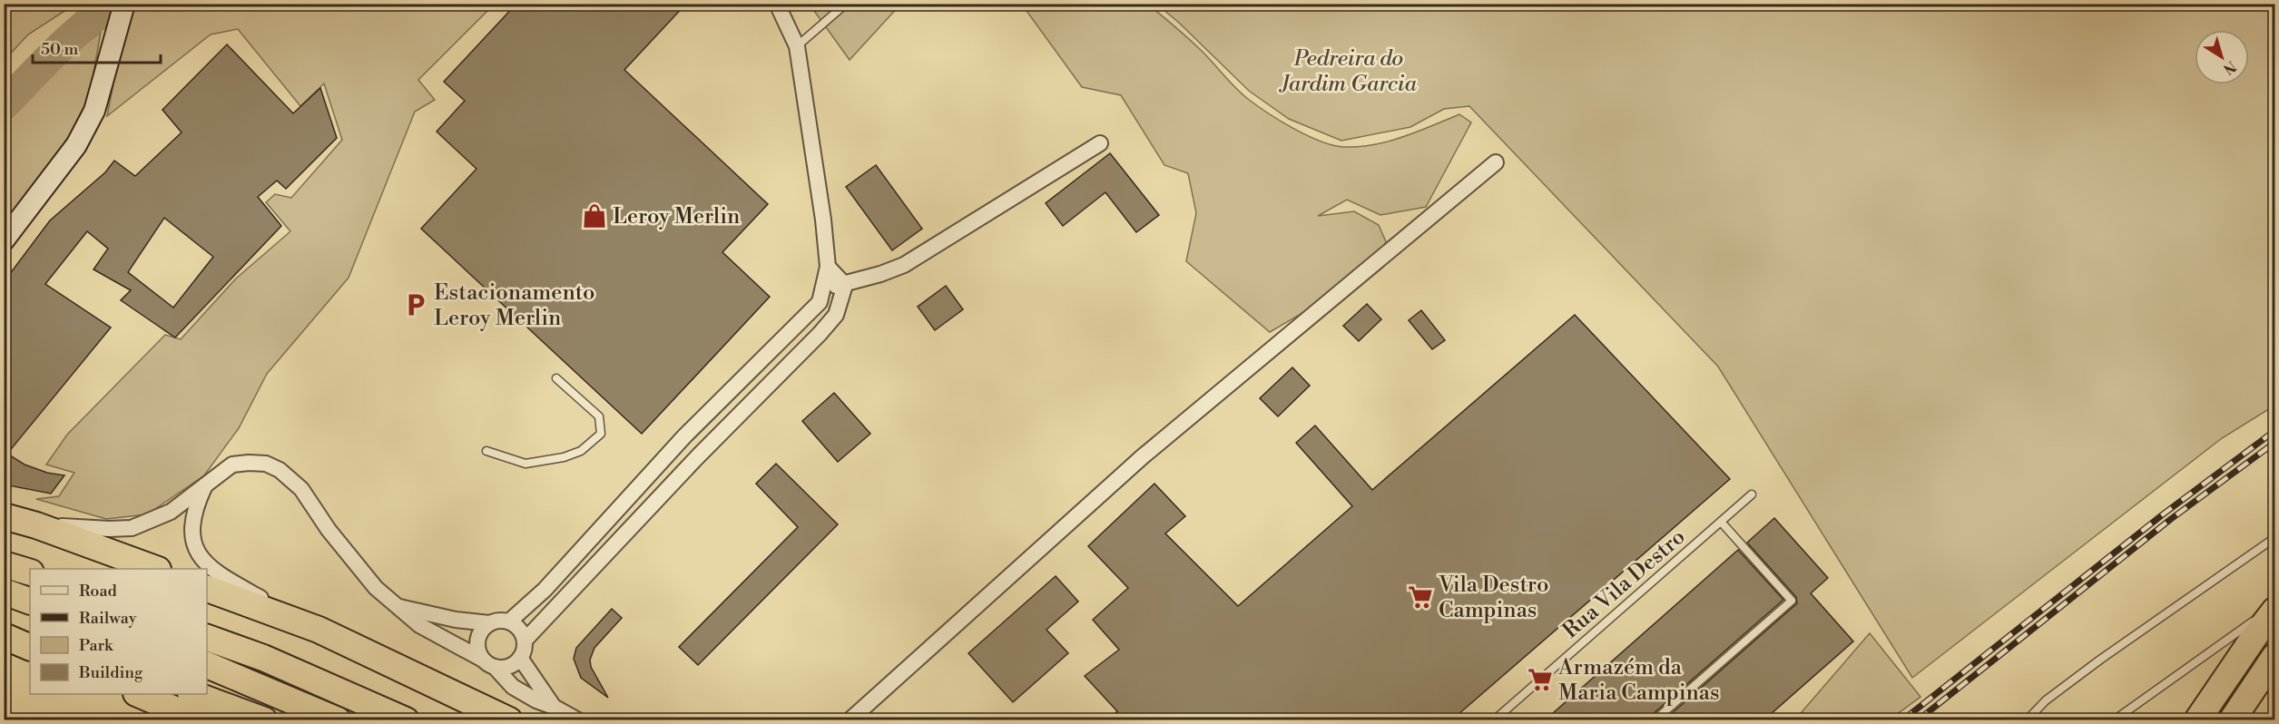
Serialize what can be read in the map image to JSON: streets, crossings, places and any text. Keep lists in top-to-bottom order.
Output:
{
  "streets": {
    "lane": ["Rua Vila Destro"]
  },
  "parks": ["Pedreira do Jardim Garcia"],
  "places": {
    "shop": ["Leroy Merlin"],
    "parking": ["Estacionamento Leroy Merlin"],
    "supermarket": ["Vila Destro Campinas", "Armazém da Maria Campinas"]
  },
  "legend": [
    "Road",
    "Railway",
    "Park",
    "Building"
  ],
  "scale_bar": "50 m",
  "north": "bottom right"
}
